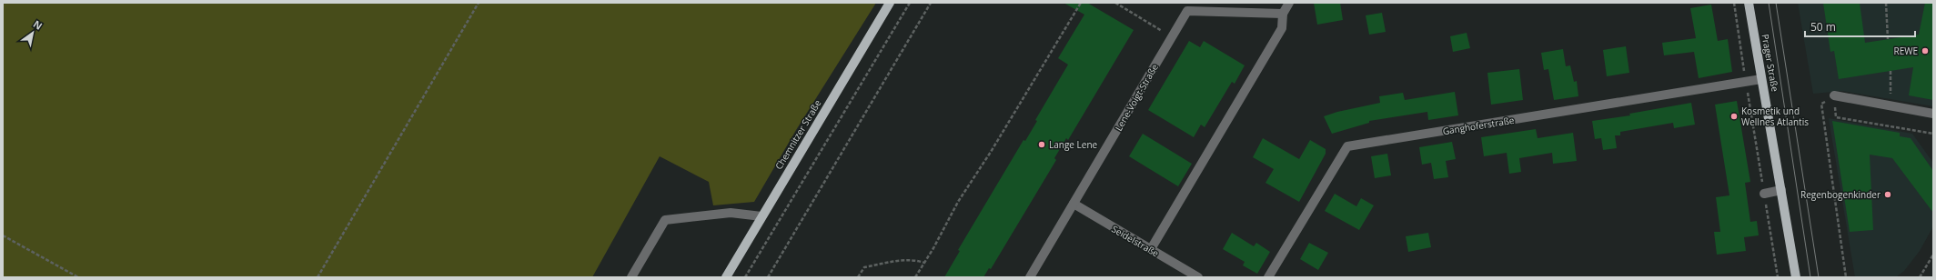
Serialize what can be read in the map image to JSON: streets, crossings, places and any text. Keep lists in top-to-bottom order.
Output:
{
  "streets": {
    "main road": ["Prager Straße", "Chemnitzer Straße"],
    "street": ["Lene-Voigt-Straße", "Ganghoferstraße", "Seidelstraße"]
  },
  "crossings": [
    ["Prager Straße", "Ganghoferstraße"],
    ["Lene-Voigt-Straße", "Seidelstraße"]
  ],
  "places": [
    "REWE",
    "Kosmetik und Wellnes Atlantis",
    "Lange Lene",
    "Regenbogenkinder"
  ],
  "scale_bar": "50 m",
  "north": "top right"
}
